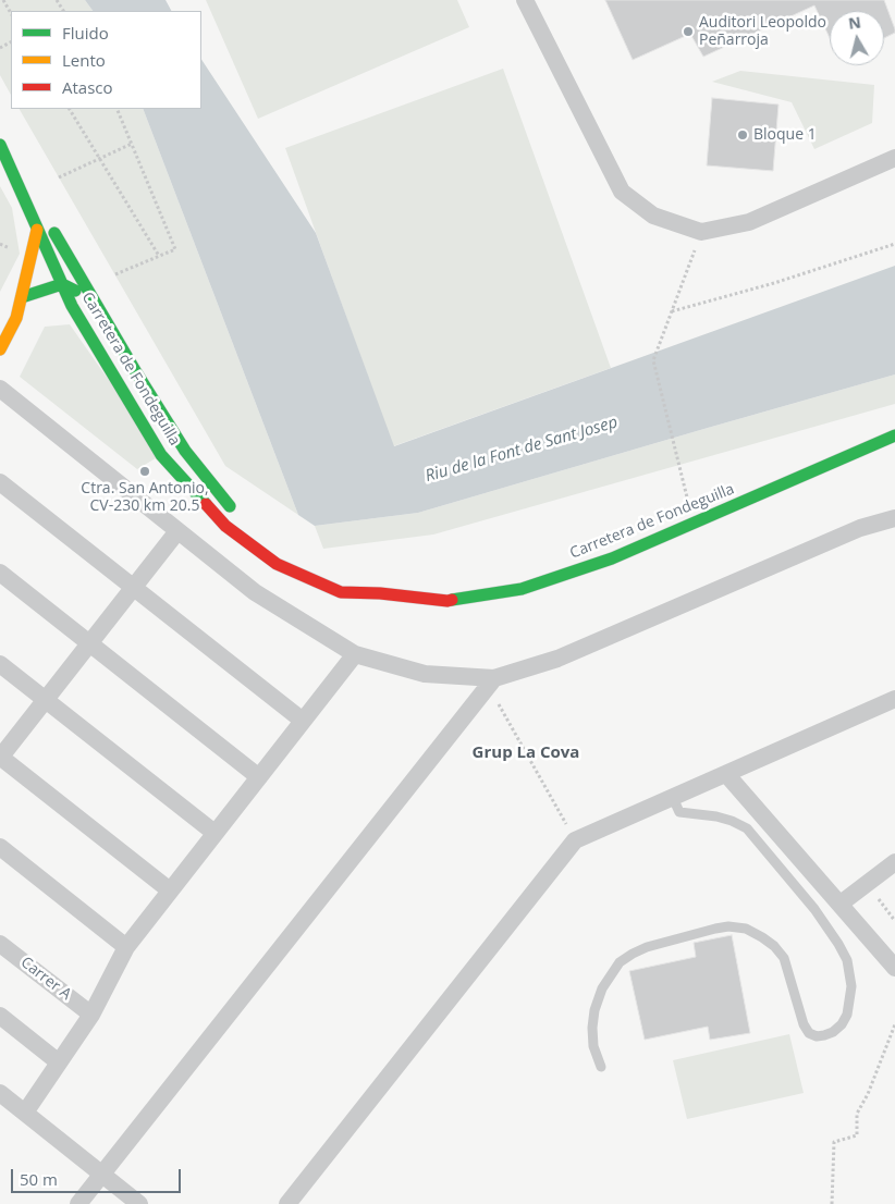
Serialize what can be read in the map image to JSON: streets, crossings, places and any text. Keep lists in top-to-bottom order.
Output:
{
  "streets": {
    "main road": ["Carretera de Fondeguilla"],
    "street": ["Carrer A"]
  },
  "districts": ["Grup La Cova"],
  "water": ["Riu de la Font de Sant Josep"],
  "places": ["Auditori Leopoldo Peñarroja", "Bloque 1", "Ctra. San Antonio, CV-230 km 20.5"],
  "legend": ["Fluido", "Lento", "Atasco"],
  "scale_bar": "50 m",
  "north": "top"
}
